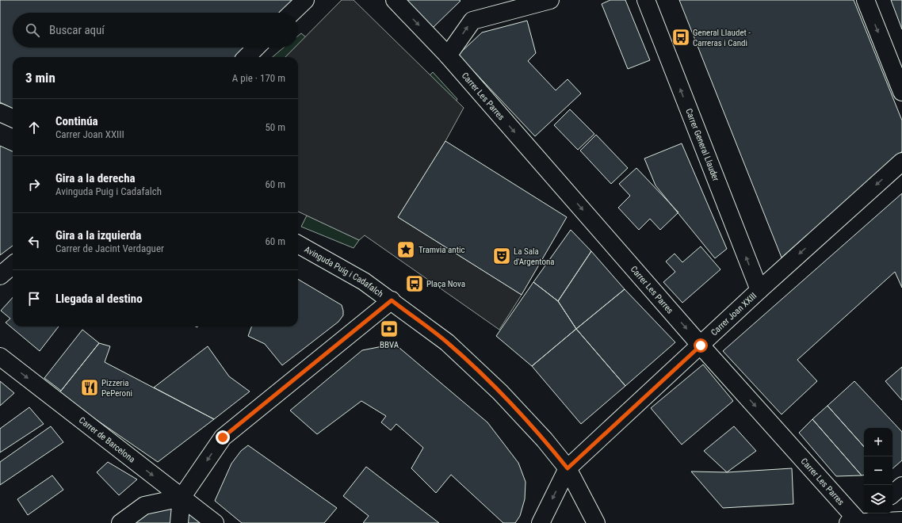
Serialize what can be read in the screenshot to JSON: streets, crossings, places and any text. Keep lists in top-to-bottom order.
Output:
{
  "streets": {
    "street": [
      "Carrer Les Parres",
      "Carrer General Llauder",
      "Avinguda Puig i Cadafalch",
      "Carrer Joan XXIII",
      "Carrer de Barcelona"
    ]
  },
  "crossings": [
    ["Carrer Les Parres", "Carrer Joan XXIII"],
    ["Carrer General Llauder", "Carrer Joan XXIII"],
    ["Avinguda Puig i Cadafalch", "Carrer Joan XXIII"]
  ],
  "one_way": [
    "Carrer Les Parres",
    "Carrer General Llauder",
    "Carrer Joan XXIII",
    "Carrer de Barcelona"
  ],
  "places": {
    "bus stop": ["General Llaudet - Carreras i Candi", "Plaça Nova"],
    "place": ["Tramvia antic"],
    "theatre": ["La Sala d'Argentona"],
    "bank": ["BBVA"],
    "restaurant": ["Pizzeria PePeroni"]
  },
  "page": {
    "search": "Buscar aquí",
    "heading": ["3 min", "A pie · 170 m"],
    "list": [
      ["Continúa", "Carrer Joan XXIII", "50 m"],
      ["Gira a la derecha", "Avinguda Puig i Cadafalch", "60 m"],
      ["Gira a la izquierda", "Carrer de Jacint Verdaguer", "60 m"],
      "Llegada al destino"
    ],
    "map_buttons": ["+", "−"]
  }
}
